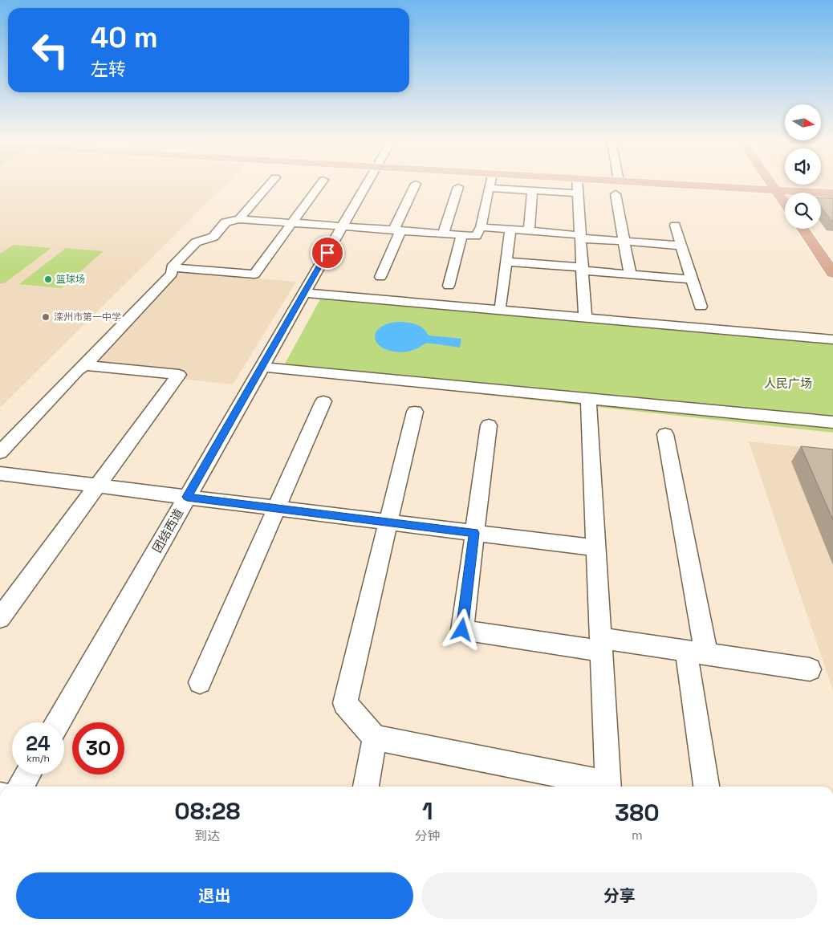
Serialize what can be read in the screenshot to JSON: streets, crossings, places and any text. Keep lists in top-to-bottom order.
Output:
{
  "streets": {
    "street": ["团结西道"]
  },
  "parks": ["人民广场"],
  "places": ["篮球场", "滦州市第一中学"],
  "north": "right",
  "page": {
    "turn": ["40 m", "左转"],
    "speed": "24 km/h",
    "limit": "30",
    "eta": [
      "08:28",
      "到达",
      "1",
      "分钟",
      "380",
      "m"
    ],
    "buttons": ["退出", "分享"]
  }
}
